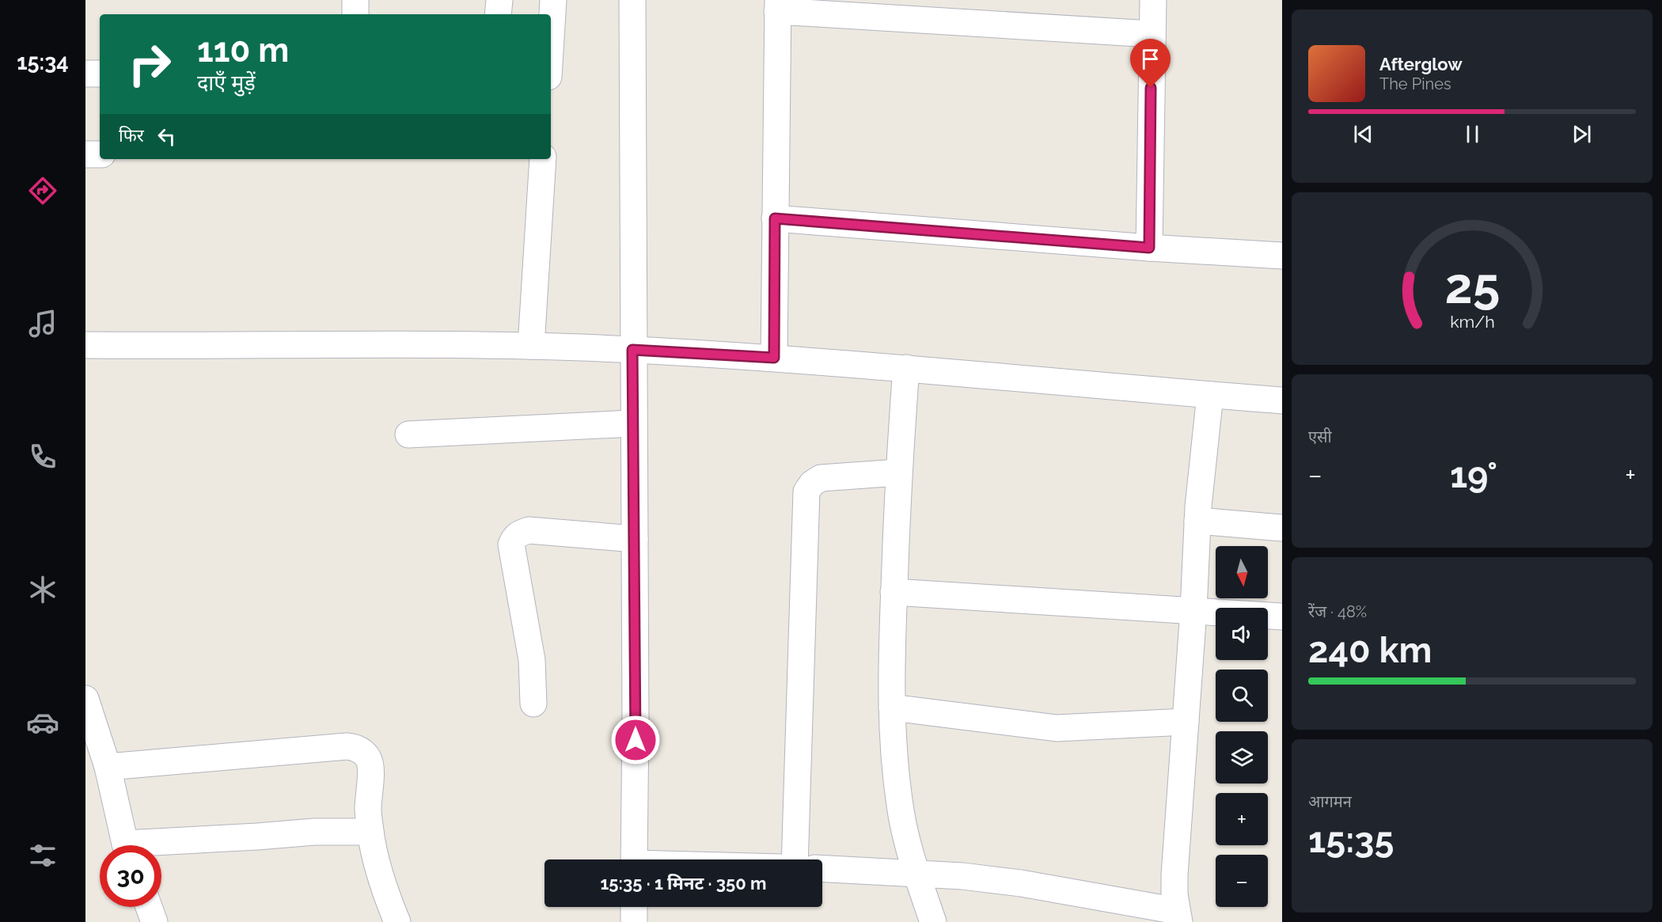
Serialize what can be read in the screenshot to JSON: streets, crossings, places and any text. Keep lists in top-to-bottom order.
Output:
{
  "north": "bottom",
  "page": {
    "tabs": "15:34",
    "turn": ["110 m", "दाएँ मुड़ें"],
    "song": ["Afterglow", "The Pines"],
    "then": "फिर",
    "tile": [
      "एसी",
      ["रेंज · 48%", "240 km"],
      ["आगमन", "15:35"]
    ],
    "heat": ["−", "19°", "+"],
    "map_buttons": ["+", "−"],
    "limit": "30",
    "trip": "15:35 · 1 मिनट · 350 m",
    "gauge": ["25", "km/h"]
  }
}
